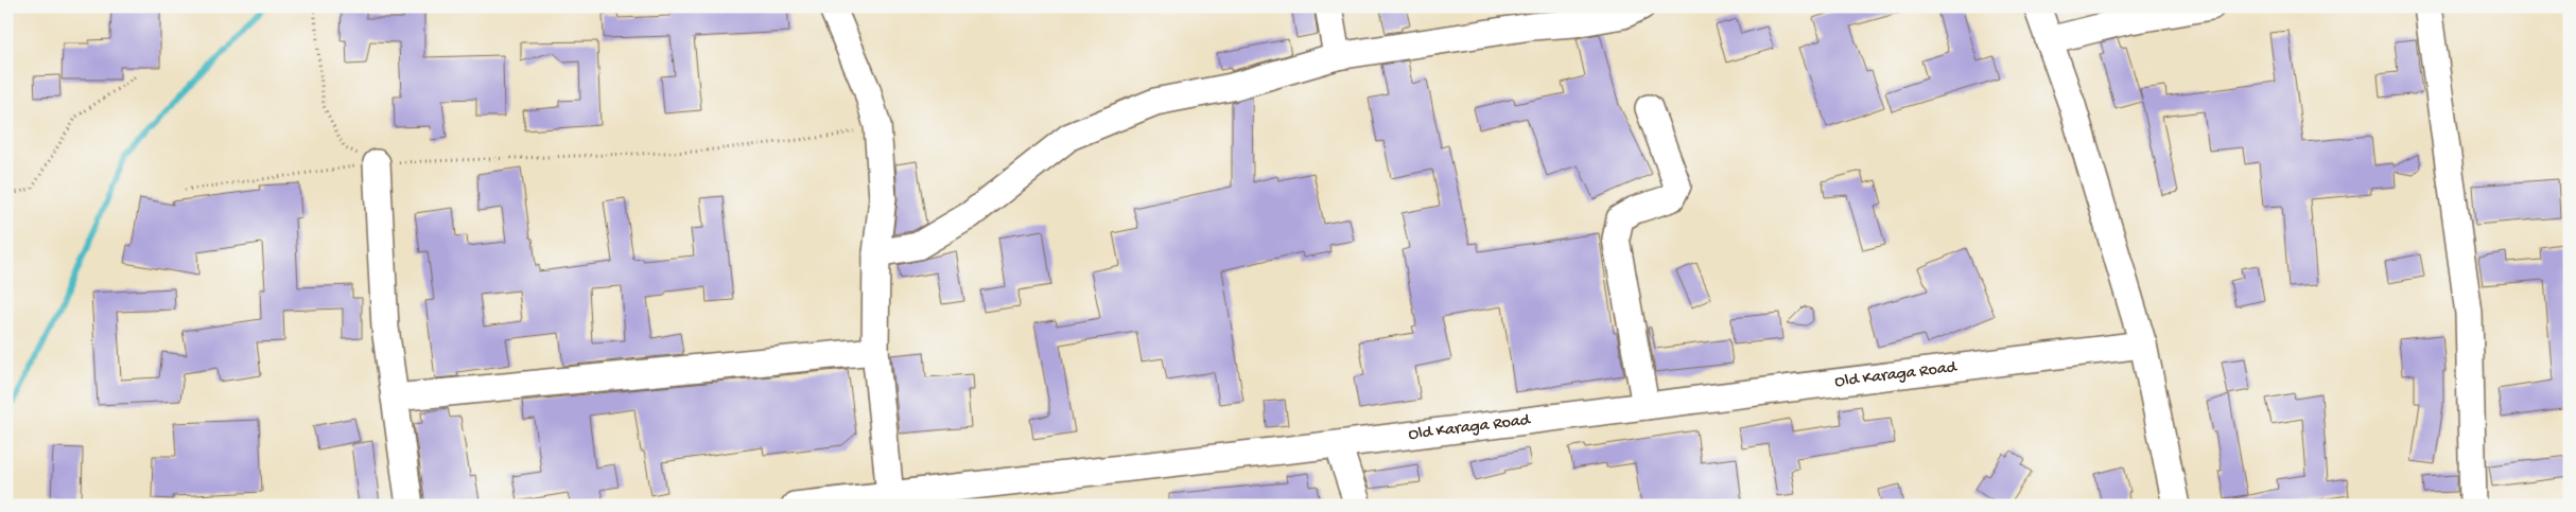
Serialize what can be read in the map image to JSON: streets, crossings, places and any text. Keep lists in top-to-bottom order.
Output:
{
  "streets": {
    "street": ["Old Karaga Road"]
  }
}
